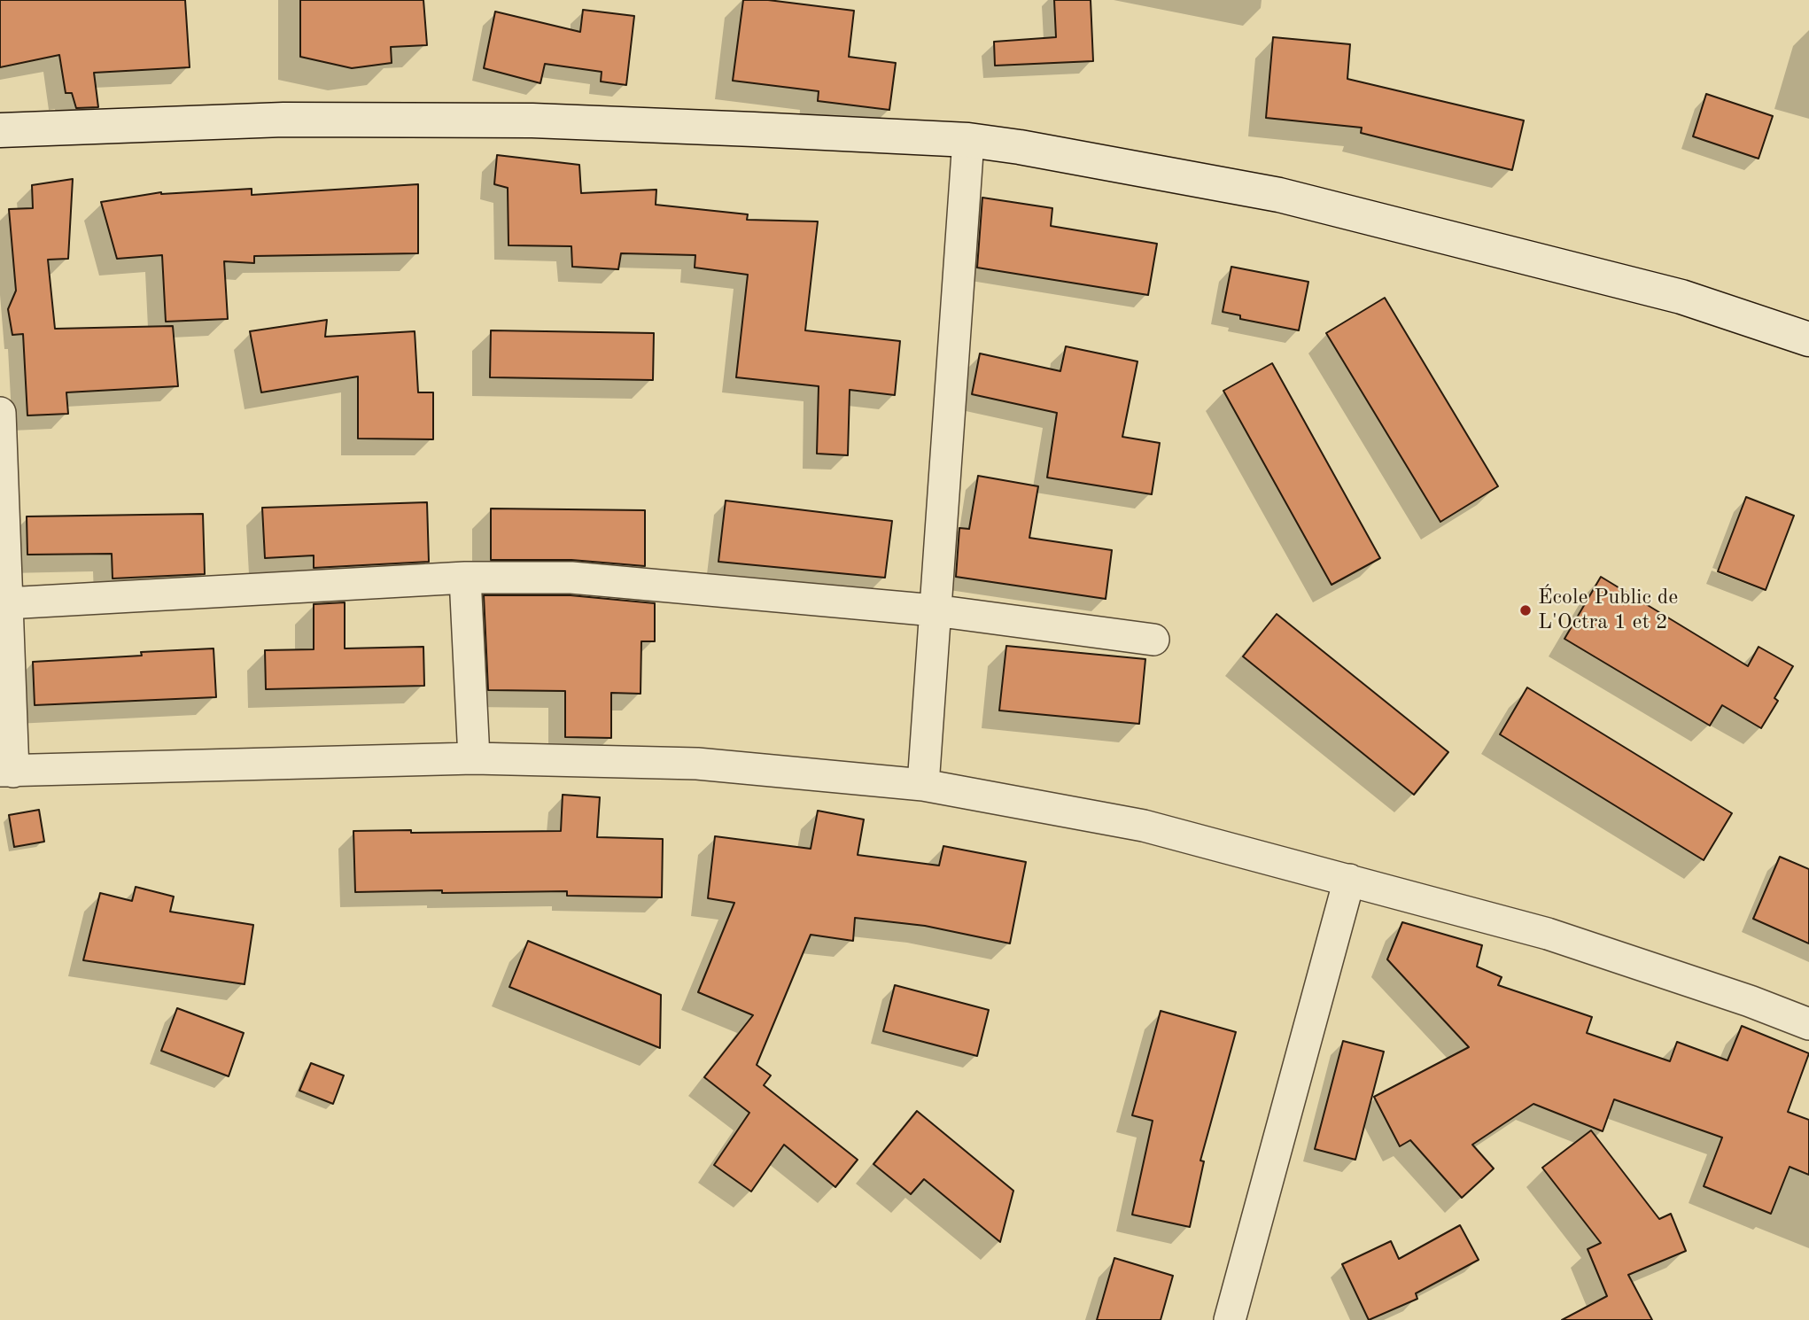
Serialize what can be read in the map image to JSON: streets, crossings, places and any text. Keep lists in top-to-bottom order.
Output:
{
  "places": ["École Public de L'Octra 1 et 2"]
}
